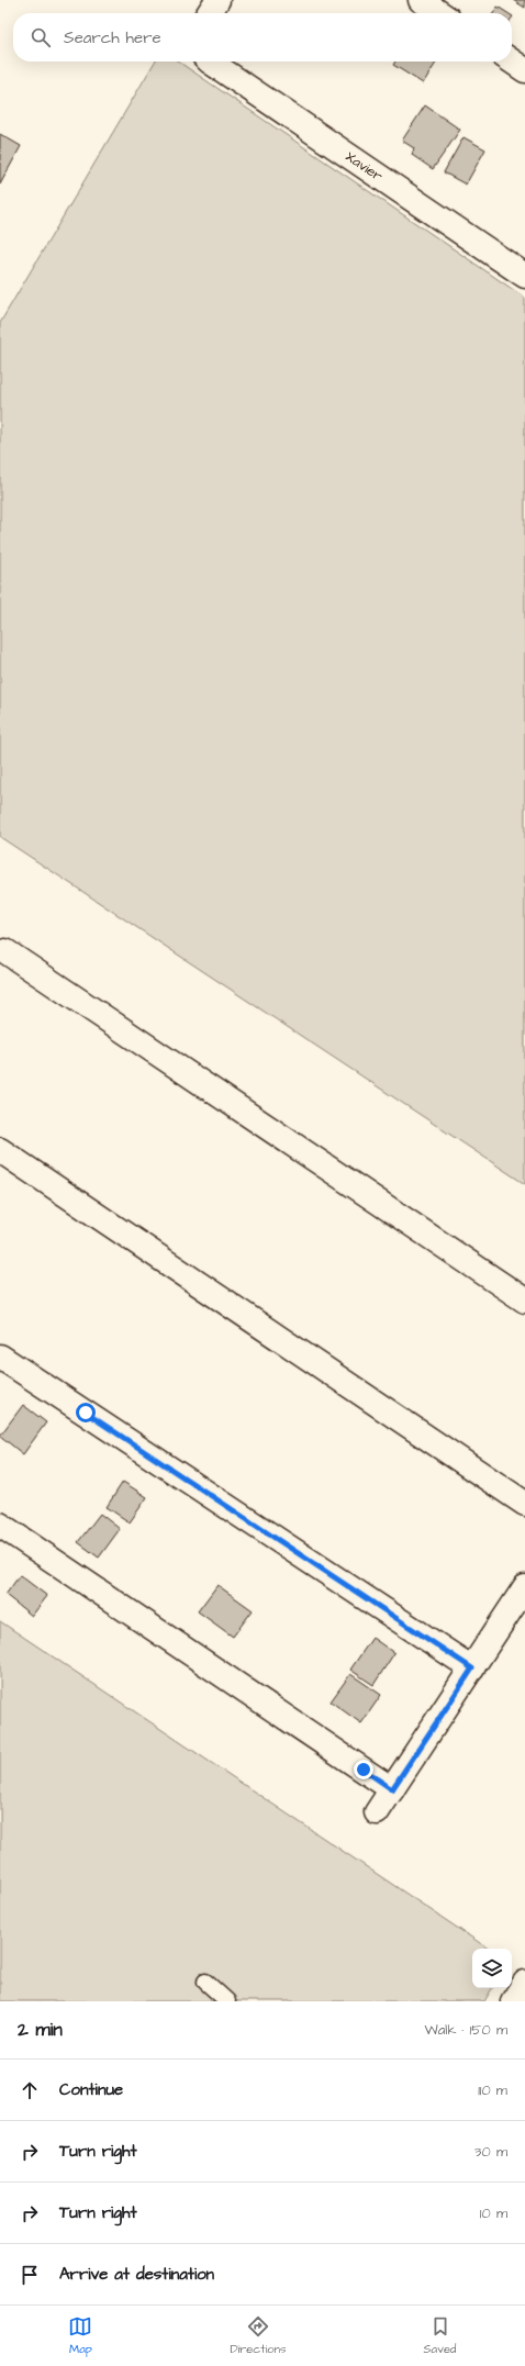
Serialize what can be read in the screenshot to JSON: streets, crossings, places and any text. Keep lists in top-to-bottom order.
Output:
{
  "streets": {
    "street": ["Xavier"]
  },
  "page": {
    "search": "Search here",
    "heading": ["2 min", "Walk · 150 m"],
    "list": [
      ["Continue", "110 m"],
      ["Turn right", "30 m"],
      ["Turn right", "10 m"],
      "Arrive at destination"
    ],
    "nav": ["Map", "Directions", "Saved"]
  }
}
